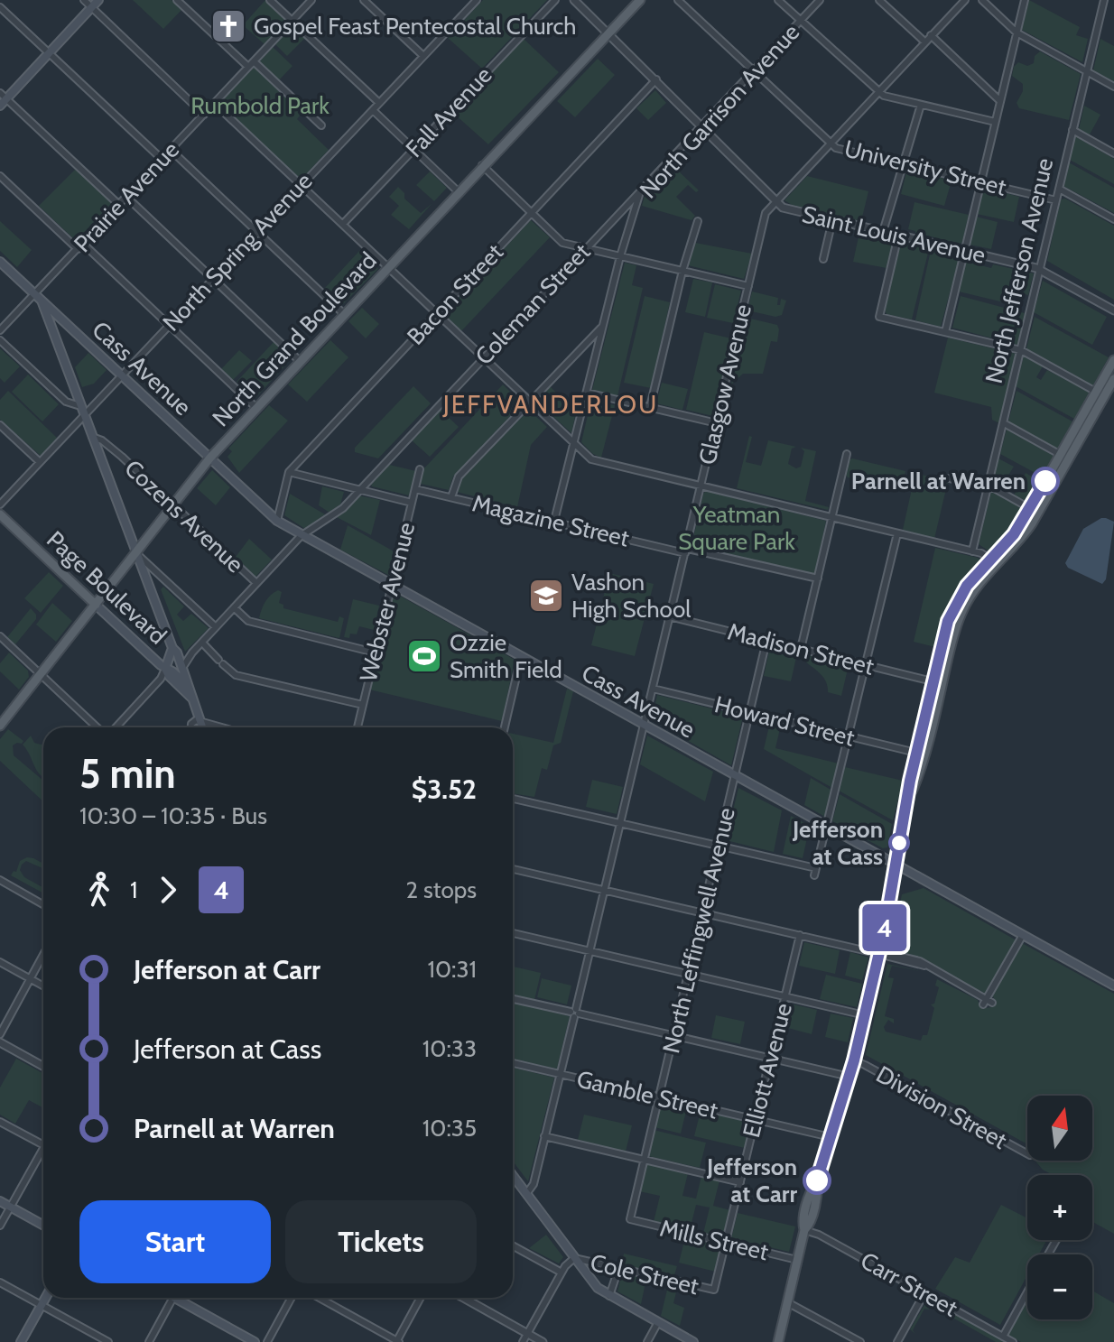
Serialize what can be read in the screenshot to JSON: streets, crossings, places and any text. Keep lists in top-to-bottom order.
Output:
{
  "streets": {
    "main road": ["North Grand Boulevard", "Cass Avenue", "Page Boulevard"],
    "street": [
      "North Garrison Avenue",
      "Fall Avenue",
      "University Street",
      "Prairie Avenue",
      "Saint Louis Avenue",
      "North Spring Avenue",
      "North Jefferson Avenue",
      "Bacon Street",
      "Coleman Street",
      "Glasgow Avenue",
      "Cozens Avenue",
      "Magazine Street",
      "Webster Avenue",
      "Madison Street",
      "Howard Street",
      "North Leffingwell Avenue",
      "Elliott Avenue",
      "Gamble Street",
      "Division Street",
      "Mills Street",
      "Cole Street",
      "Carr Street"
    ]
  },
  "crossings": [
    ["North Garrison Avenue", "University Street"],
    ["North Garrison Avenue", "Saint Louis Avenue"],
    ["North Garrison Avenue", "Coleman Street"],
    ["North Garrison Avenue", "Magazine Street"],
    ["University Street", "North Jefferson Avenue"],
    ["University Street", "Glasgow Avenue"],
    ["Prairie Avenue", "Cass Avenue"],
    ["Saint Louis Avenue", "North Jefferson Avenue"],
    ["Saint Louis Avenue", "Bacon Street"],
    ["Saint Louis Avenue", "North Grand Boulevard"],
    ["Saint Louis Avenue", "Glasgow Avenue"],
    ["North Spring Avenue", "Cass Avenue"],
    ["Bacon Street", "Cass Avenue"],
    ["Coleman Street", "Cass Avenue"],
    ["Coleman Street", "Cozens Avenue"],
    ["North Grand Boulevard", "Cass Avenue"],
    ["North Grand Boulevard", "Cozens Avenue"],
    ["North Grand Boulevard", "Page Boulevard"],
    ["Cass Avenue", "Glasgow Avenue"],
    ["Cass Avenue", "Webster Avenue"],
    ["Cass Avenue", "North Leffingwell Avenue"],
    ["Glasgow Avenue", "Magazine Street"],
    ["Glasgow Avenue", "Madison Street"],
    ["Glasgow Avenue", "Howard Street"],
    ["Glasgow Avenue", "Gamble Street"],
    ["Magazine Street", "Webster Avenue"],
    ["Madison Street", "North Leffingwell Avenue"],
    ["Howard Street", "North Leffingwell Avenue"],
    ["North Leffingwell Avenue", "Gamble Street"],
    ["North Leffingwell Avenue", "Mills Street"],
    ["Elliott Avenue", "Gamble Street"],
    ["Elliott Avenue", "Mills Street"],
    ["Elliott Avenue", "Cole Street"]
  ],
  "districts": ["JEFFVANDERLOU"],
  "parks": ["Rumbold Park", "Yeatman Square Park"],
  "places": {
    "church": ["Gospel Feast Pentecostal Church"],
    "other": ["Parnell at Warren", "Jefferson at Cass", "Jefferson at Carr"],
    "school or university": ["Vashon High School"],
    "sports": ["Ozzie Smith Field"]
  },
  "lines": ["bus line 4"],
  "north": "top",
  "page": {
    "on_map": "4",
    "heading": ["5 min", "10:30 – 10:35 · Bus", "$3.52"],
    "legs": ["1", "4", "2 stops"],
    "list": [
      {
        "name": "Jefferson at Carr",
        "value": "10:31"
      },
      {
        "name": "Jefferson at Cass",
        "value": "10:33"
      },
      {
        "name": "Parnell at Warren",
        "value": "10:35"
      }
    ],
    "map_buttons": ["+", "−"],
    "buttons": ["Start", "Tickets"]
  }
}
